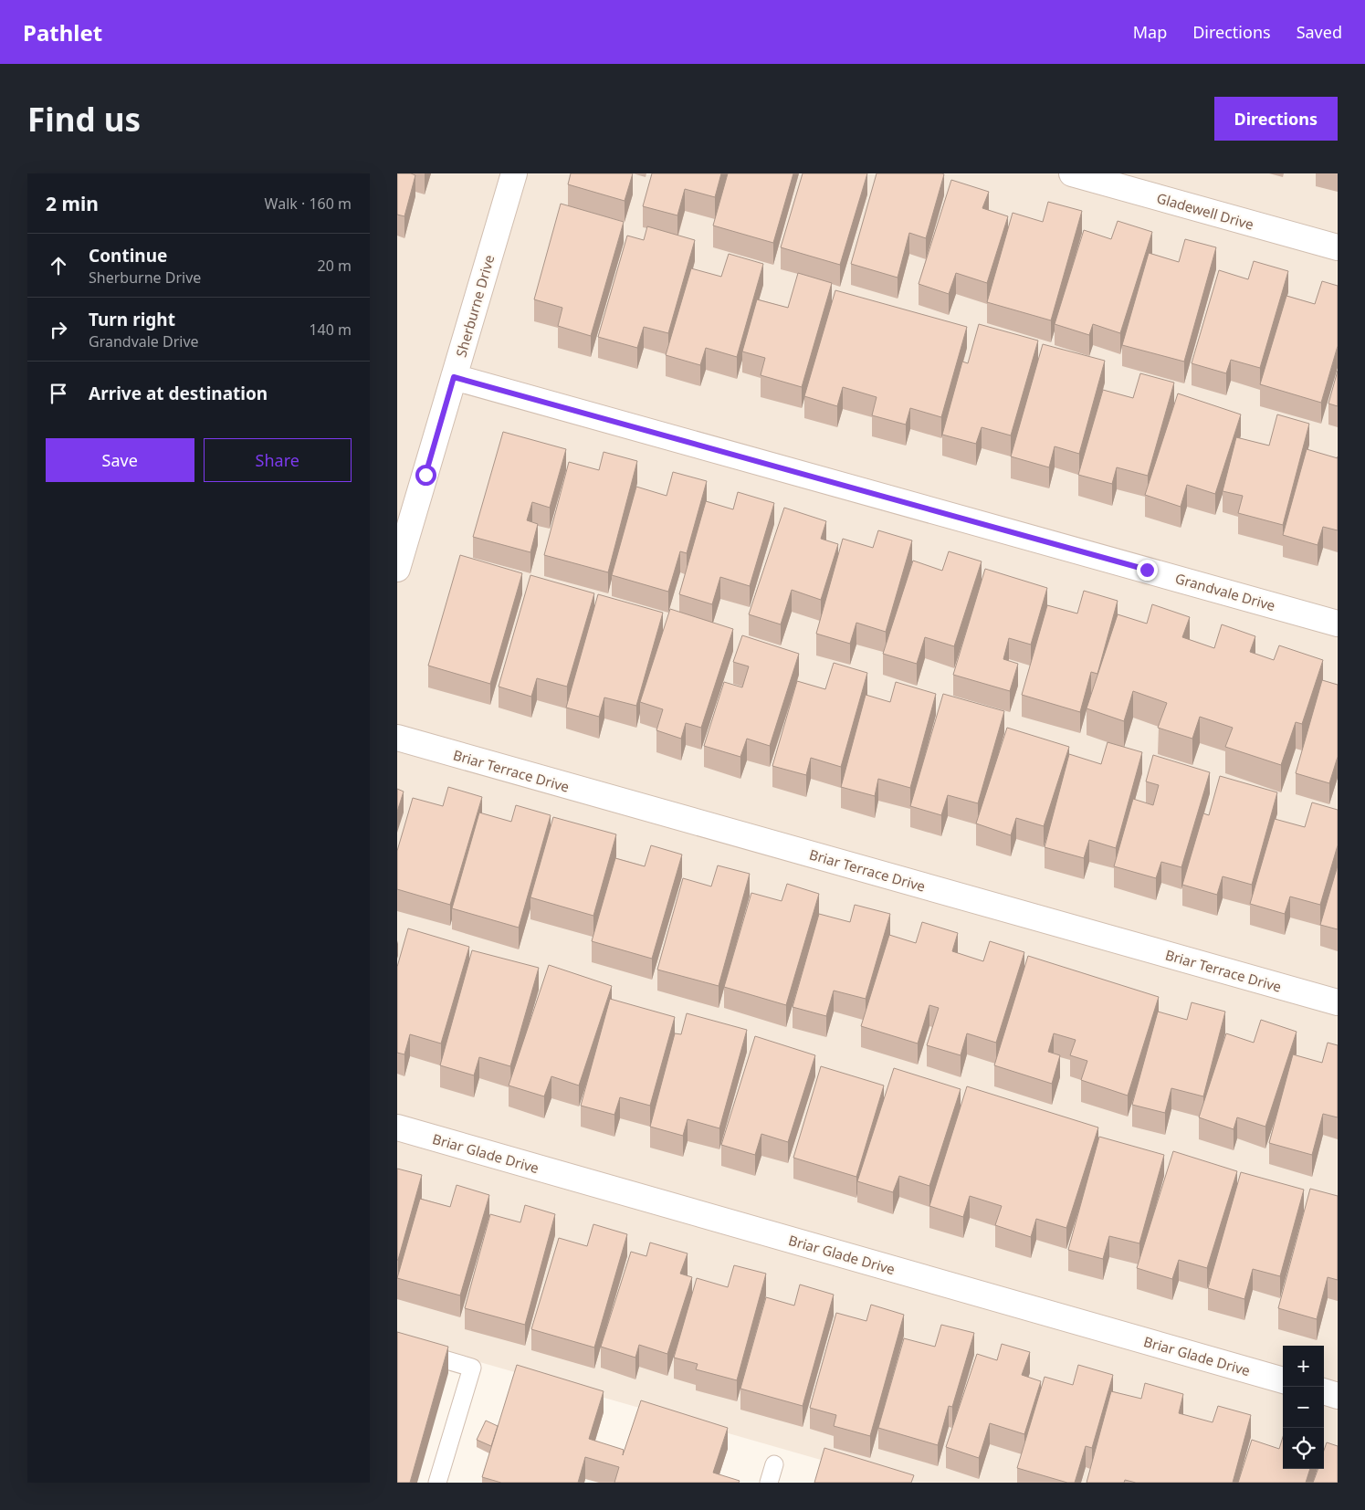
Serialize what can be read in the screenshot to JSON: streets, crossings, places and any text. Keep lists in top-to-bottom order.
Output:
{
  "streets": {
    "street": [
      "Gladewell Drive",
      "Sherburne Drive",
      "Grandvale Drive",
      "Briar Terrace Drive",
      "Briar Glade Drive"
    ]
  },
  "crossings": [
    ["Sherburne Drive", "Grandvale Drive"]
  ],
  "page": {
    "header": "Pathlet",
    "nav": ["Map", "Directions", "Saved"],
    "buttons": [
      "Directions",
      ["Save", "Share"]
    ],
    "title": "Find us",
    "heading": ["2 min", "Walk · 160 m"],
    "list": [
      ["Continue", "Sherburne Drive", "20 m"],
      ["Turn right", "Grandvale Drive", "140 m"],
      "Arrive at destination"
    ],
    "map_buttons": ["+", "−"]
  }
}
